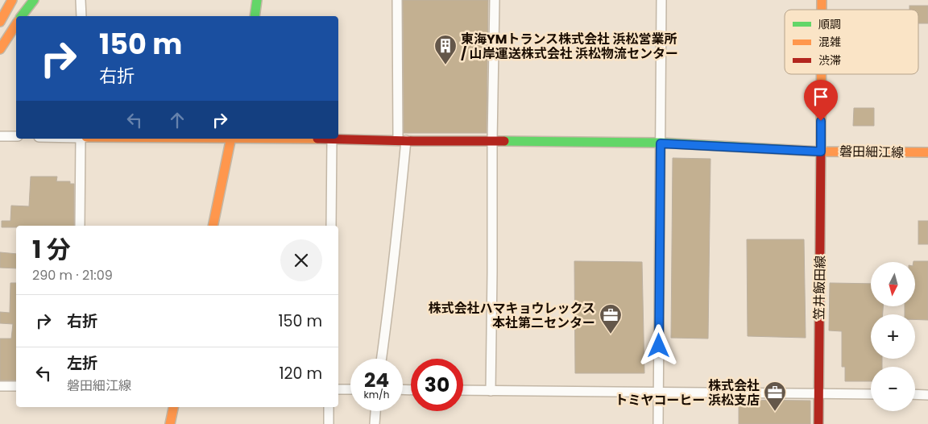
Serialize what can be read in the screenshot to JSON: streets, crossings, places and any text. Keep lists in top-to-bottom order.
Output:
{
  "streets": {
    "street": ["磐田細江線", "笠井飯田線"]
  },
  "crossings": [
    ["磐田細江線", "笠井飯田線"]
  ],
  "places": {
    "building": ["東海YMトランス株式会社 浜松営業所 / 山岸運送株式会社 浜松物流センター"],
    "office": ["株式会社ハマキョウレックス 本社第二センター", "株式会社 トミヤコーヒー 浜松支店"]
  },
  "legend": ["順調", "混雑", "渋滞"],
  "north": "bottom",
  "page": {
    "turn": ["150 m", "右折"],
    "heading": ["1 分", "290 m · 21:09"],
    "map_buttons": ["+", "−"],
    "list": [
      {
        "name": "右折",
        "value": "150 m"
      },
      {
        "name": "左折",
        "note": "磐田細江線",
        "value": "120 m"
      }
    ],
    "speed": "24 km/h",
    "limit": "30"
  }
}
